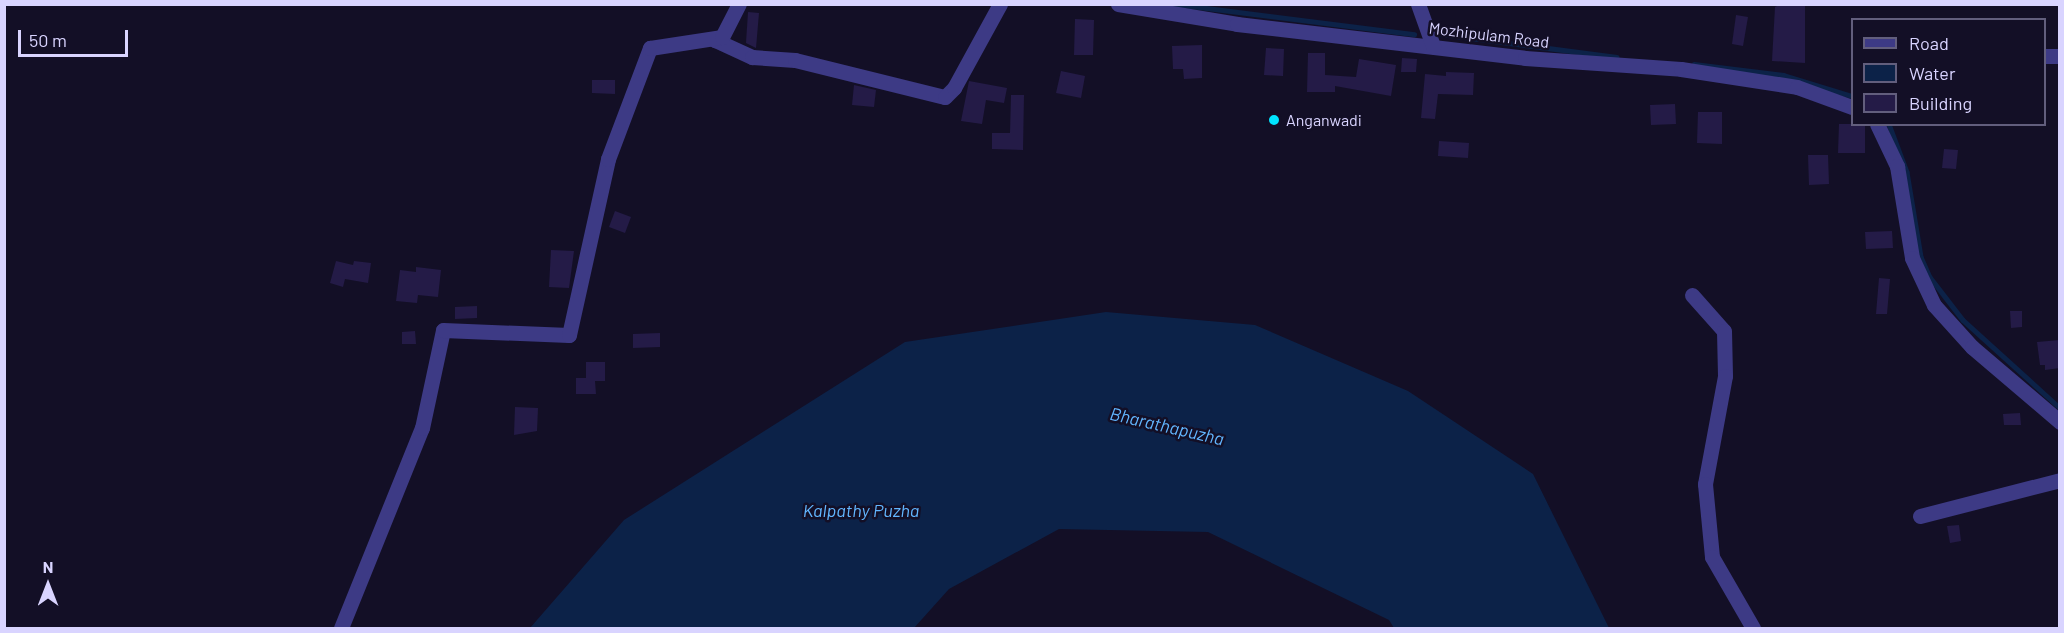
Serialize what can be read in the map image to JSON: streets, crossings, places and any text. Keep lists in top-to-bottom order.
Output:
{
  "streets": {
    "street": ["Mozhipulam Road"]
  },
  "water": ["Bharathapuzha", "Kalpathy Puzha"],
  "places": ["Anganwadi"],
  "legend": ["Road", "Water", "Building"],
  "scale_bar": "50 m",
  "north": "top"
}
